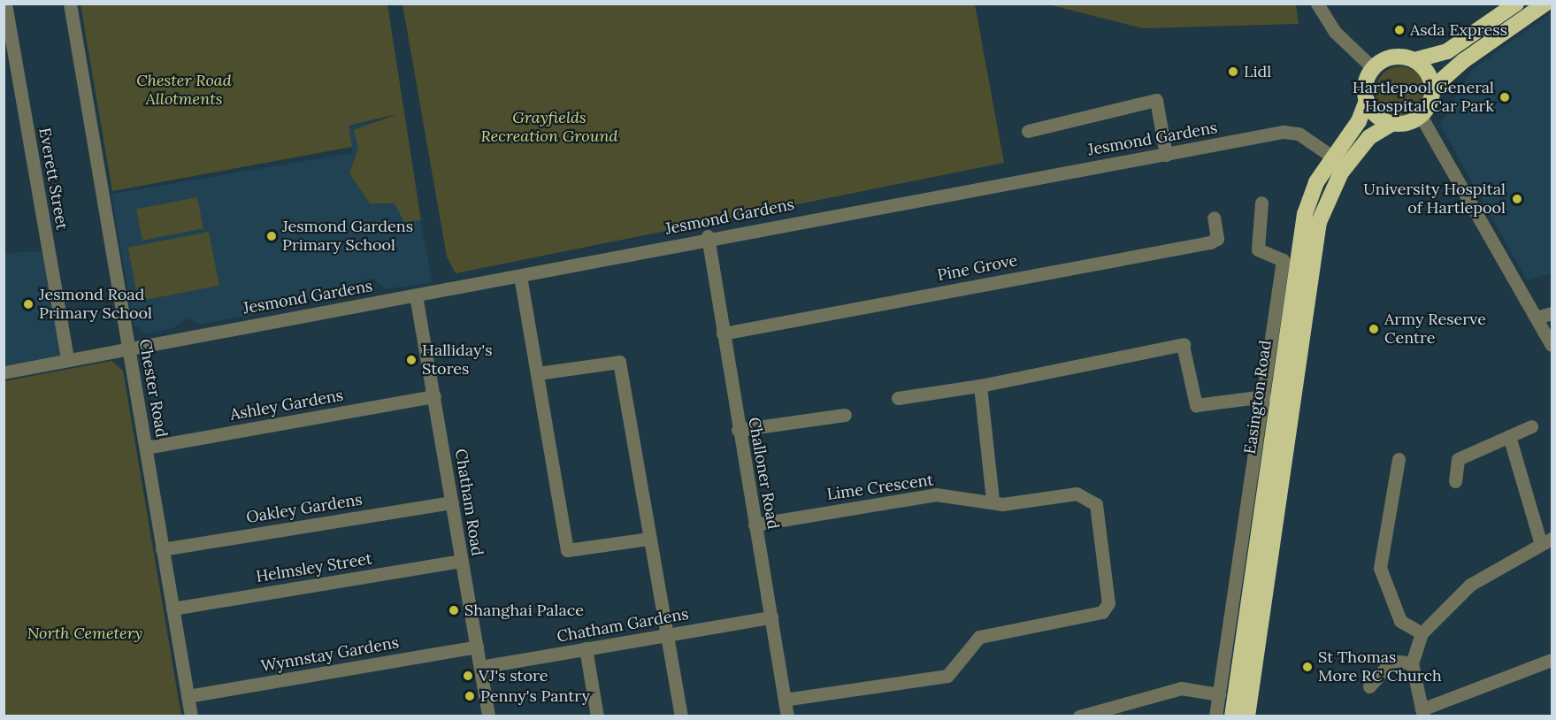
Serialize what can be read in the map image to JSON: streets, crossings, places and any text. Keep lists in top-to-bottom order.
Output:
{
  "streets": {
    "highway": ["Easington Road"],
    "street": [
      "Jesmond Gardens",
      "Everett Street",
      "Pine Grove",
      "Chester Road",
      "Ashley Gardens",
      "Challoner Road",
      "Lime Crescent",
      "Chatham Road",
      "Oakley Gardens",
      "Helmsley Street",
      "Chatham Gardens",
      "Wynnstay Gardens"
    ]
  },
  "crossings": [
    ["Jesmond Gardens", "Everett Street"],
    ["Jesmond Gardens", "Chester Road"],
    ["Jesmond Gardens", "Easington Road"],
    ["Jesmond Gardens", "Challoner Road"],
    ["Jesmond Gardens", "Chatham Road"],
    ["Pine Grove", "Challoner Road"],
    ["Chester Road", "Ashley Gardens"],
    ["Chester Road", "Oakley Gardens"],
    ["Chester Road", "Helmsley Street"],
    ["Chester Road", "Wynnstay Gardens"],
    ["Ashley Gardens", "Chatham Road"],
    ["Challoner Road", "Lime Crescent"],
    ["Challoner Road", "Chatham Gardens"],
    ["Chatham Road", "Oakley Gardens"],
    ["Chatham Road", "Helmsley Street"],
    ["Chatham Road", "Chatham Gardens"],
    ["Chatham Road", "Wynnstay Gardens"]
  ],
  "parks": ["Chester Road Allotments", "Grayfields Recreation Ground", "North Cemetery"],
  "places": [
    "Asda Express",
    "Lidl",
    "Hartlepool General Hospital Car Park",
    "University Hospital of Hartlepool",
    "Jesmond Gardens Primary School",
    "Jesmond Road Primary School",
    "Army Reserve Centre",
    "Halliday's Stores",
    "Shanghai Palace",
    "St Thomas More RC Church",
    "VJ's store",
    "Penny's Pantry"
  ]
}
